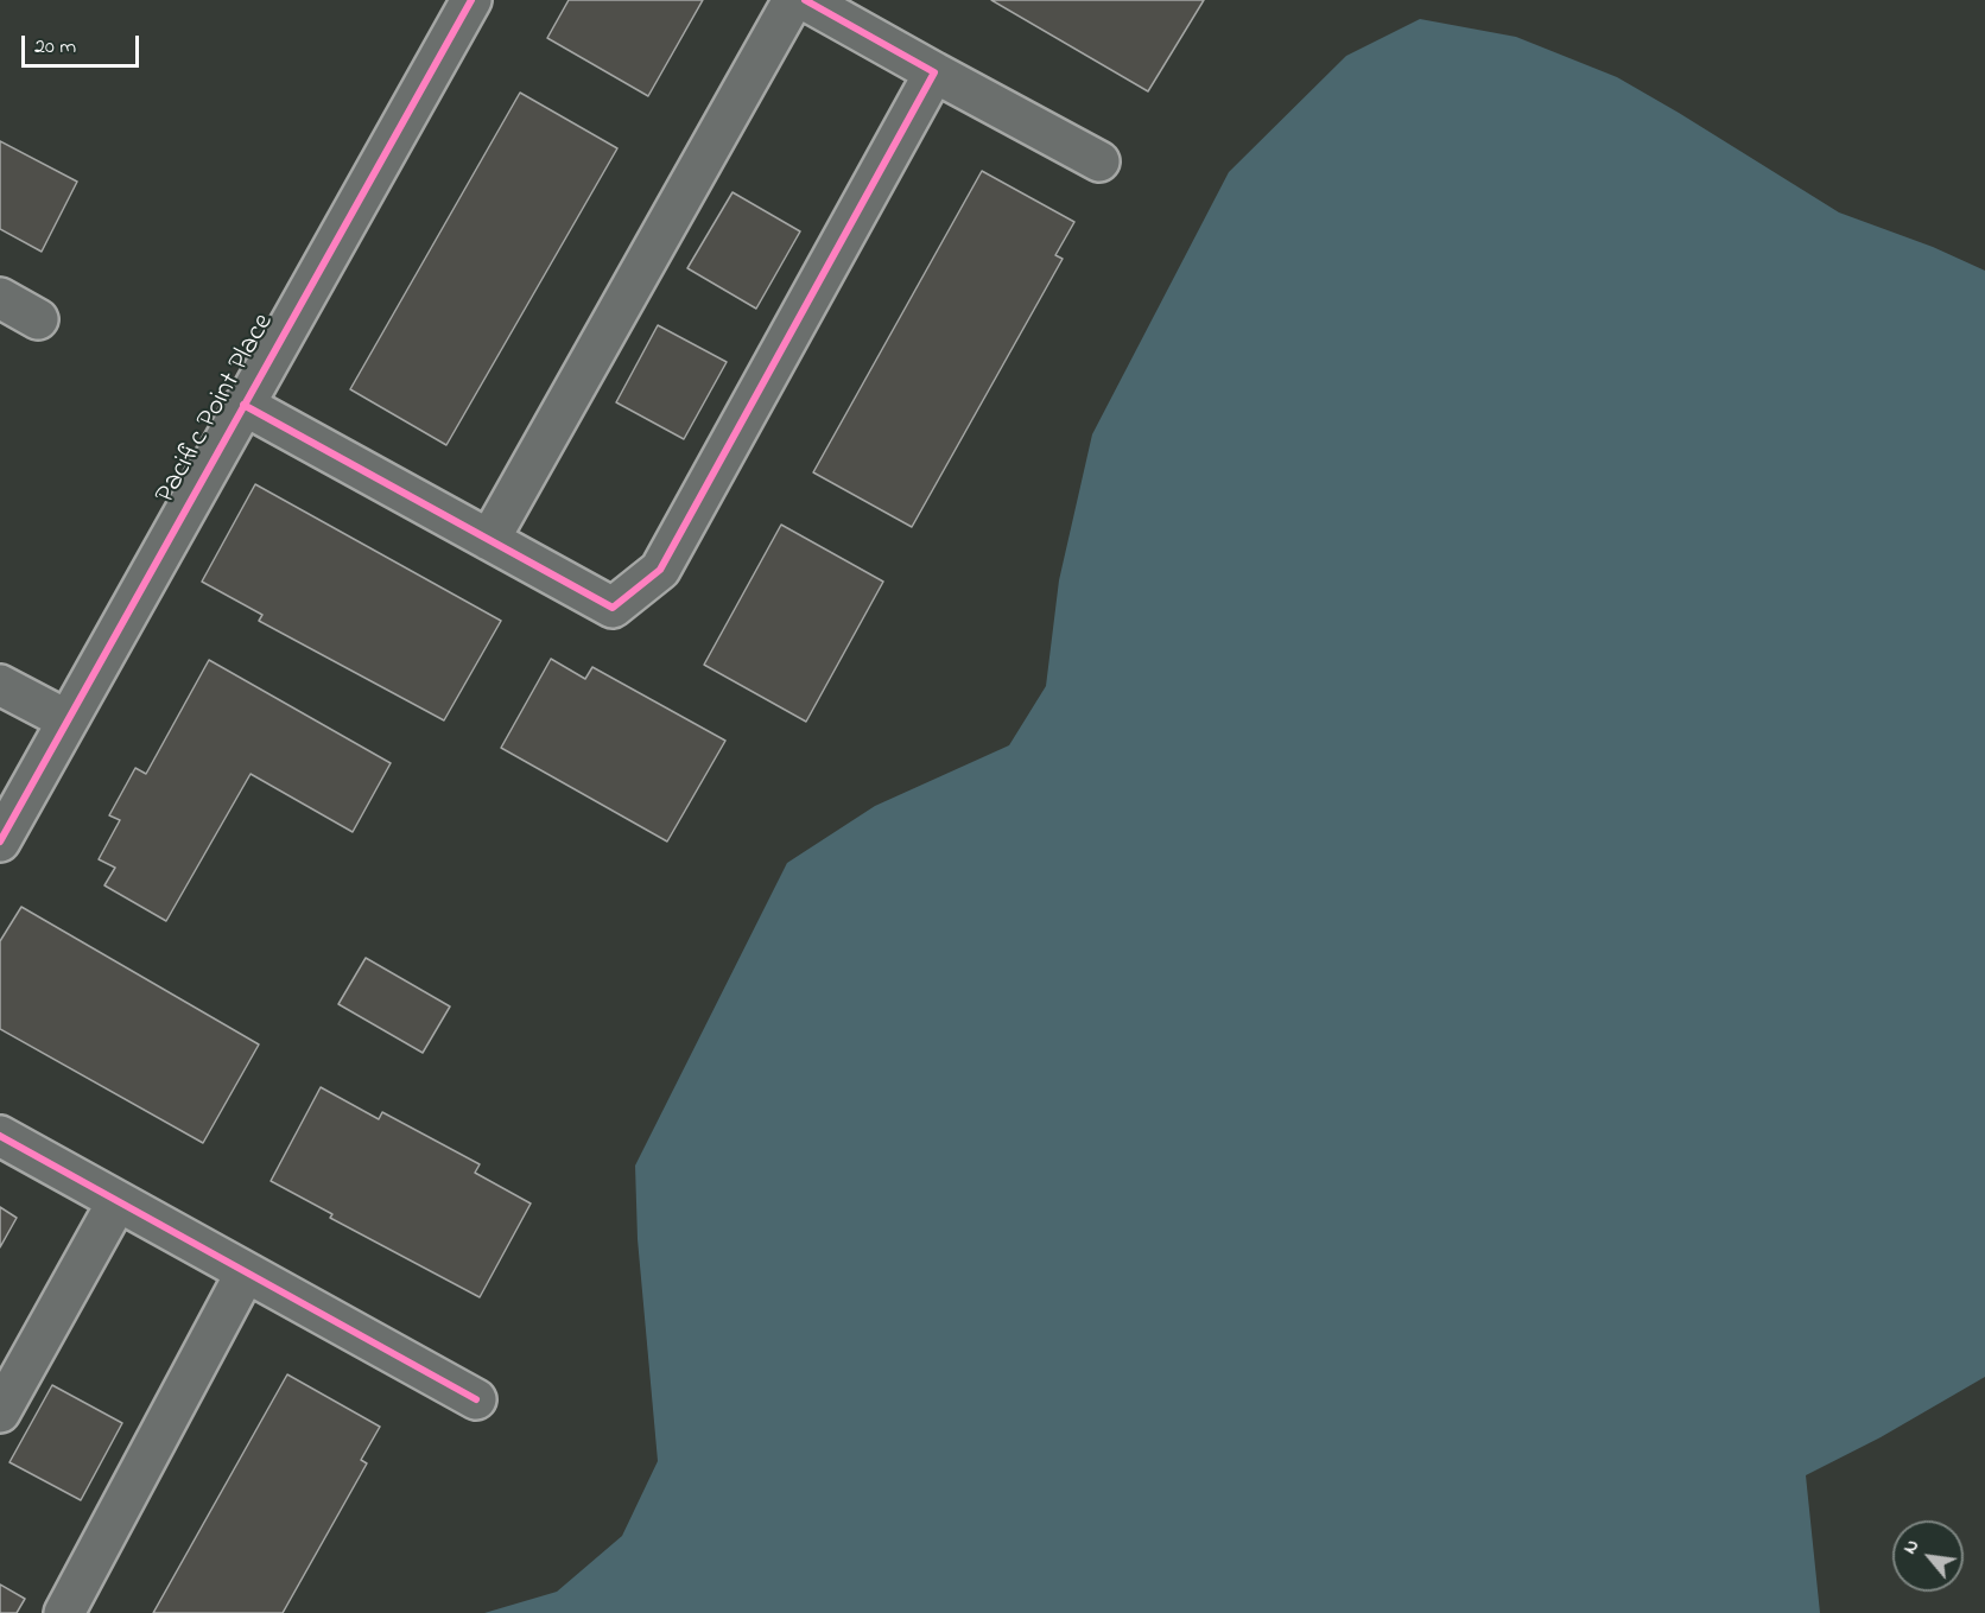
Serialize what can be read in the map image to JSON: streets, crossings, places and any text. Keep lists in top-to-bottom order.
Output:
{
  "streets": {
    "street": ["Pacific Point Place"]
  },
  "scale_bar": "20 m",
  "north": "top left"
}
